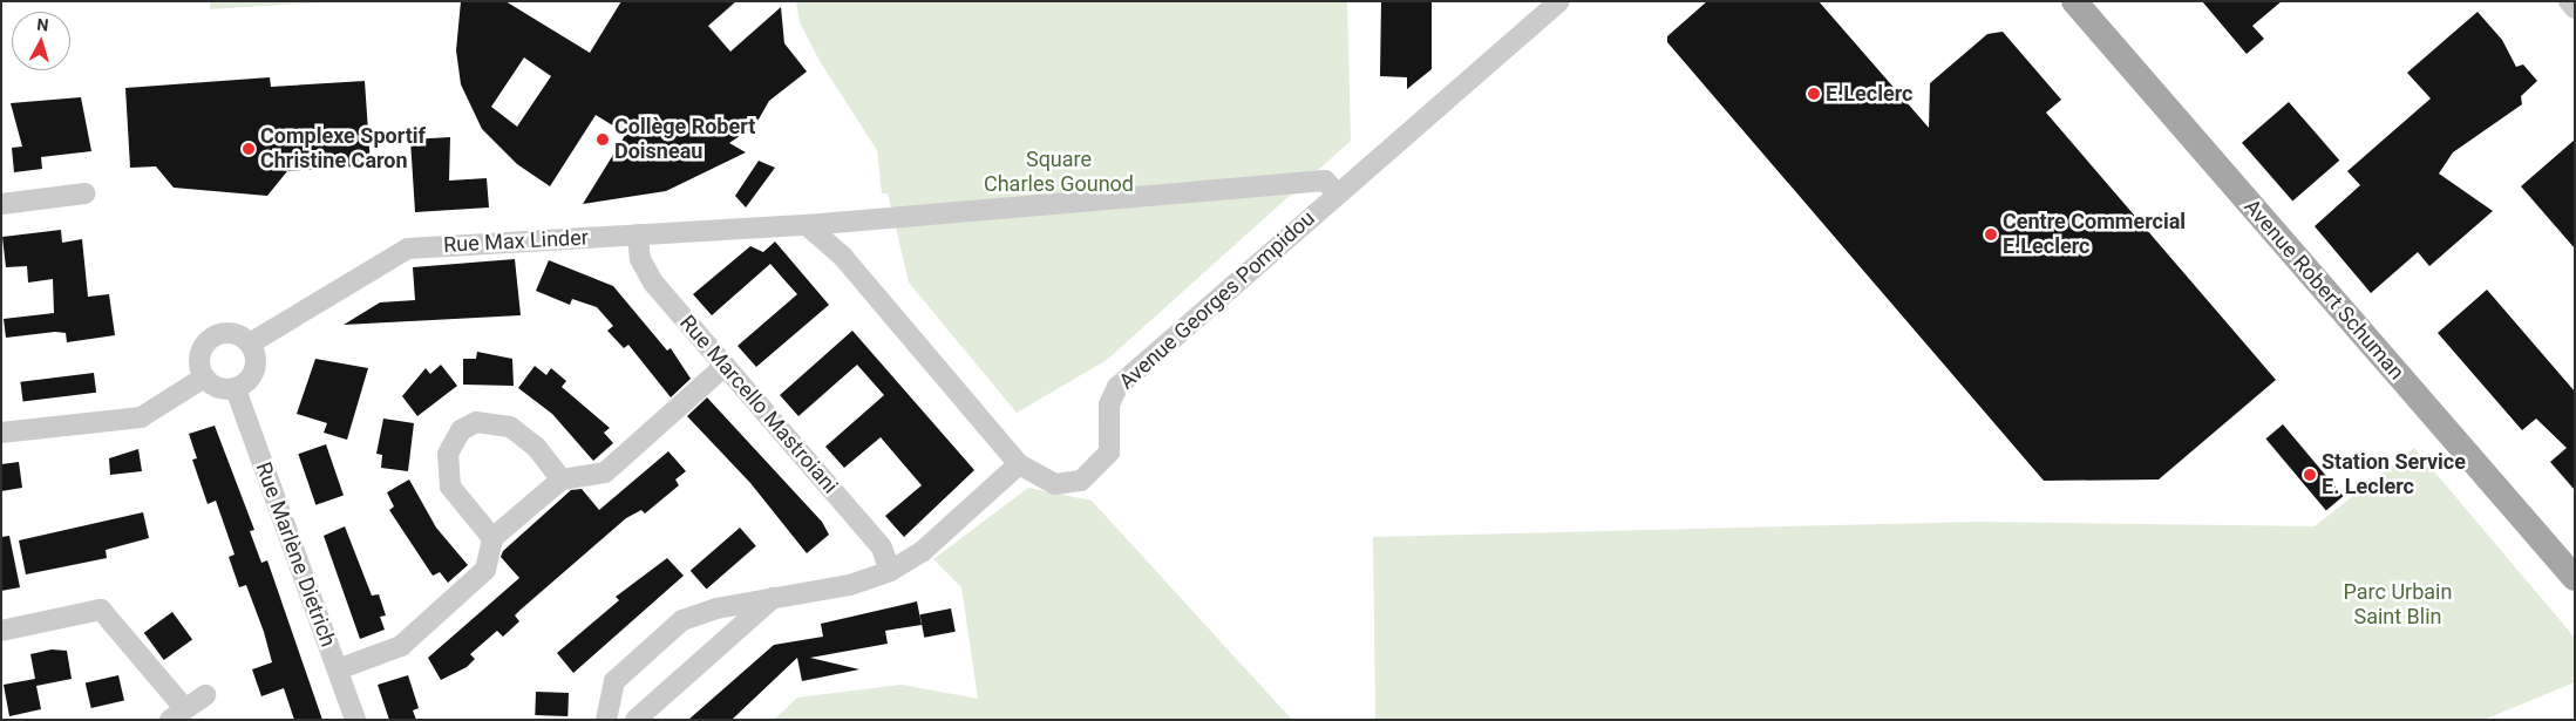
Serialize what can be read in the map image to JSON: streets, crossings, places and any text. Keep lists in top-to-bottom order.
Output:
{
  "streets": {
    "main road": ["Avenue Robert Schuman"],
    "street": [
      "Rue Max Linder",
      "Avenue Georges Pompidou",
      "Rue Marcello Mastroiani",
      "Rue Marlène Dietrich"
    ]
  },
  "crossings": [
    ["Rue Max Linder", "Avenue Georges Pompidou"],
    ["Rue Max Linder", "Rue Marcello Mastroiani"],
    ["Rue Max Linder", "Rue Marlène Dietrich"]
  ],
  "parks": ["Square Charles Gounod", "Parc Urbain Saint Blin"],
  "places": [
    "E.Leclerc",
    "Collège Robert Doisneau",
    "Complexe Sportif Christine Caron",
    "Centre Commercial E.Leclerc",
    "Station Service E. Leclerc"
  ],
  "north": "top"
}
